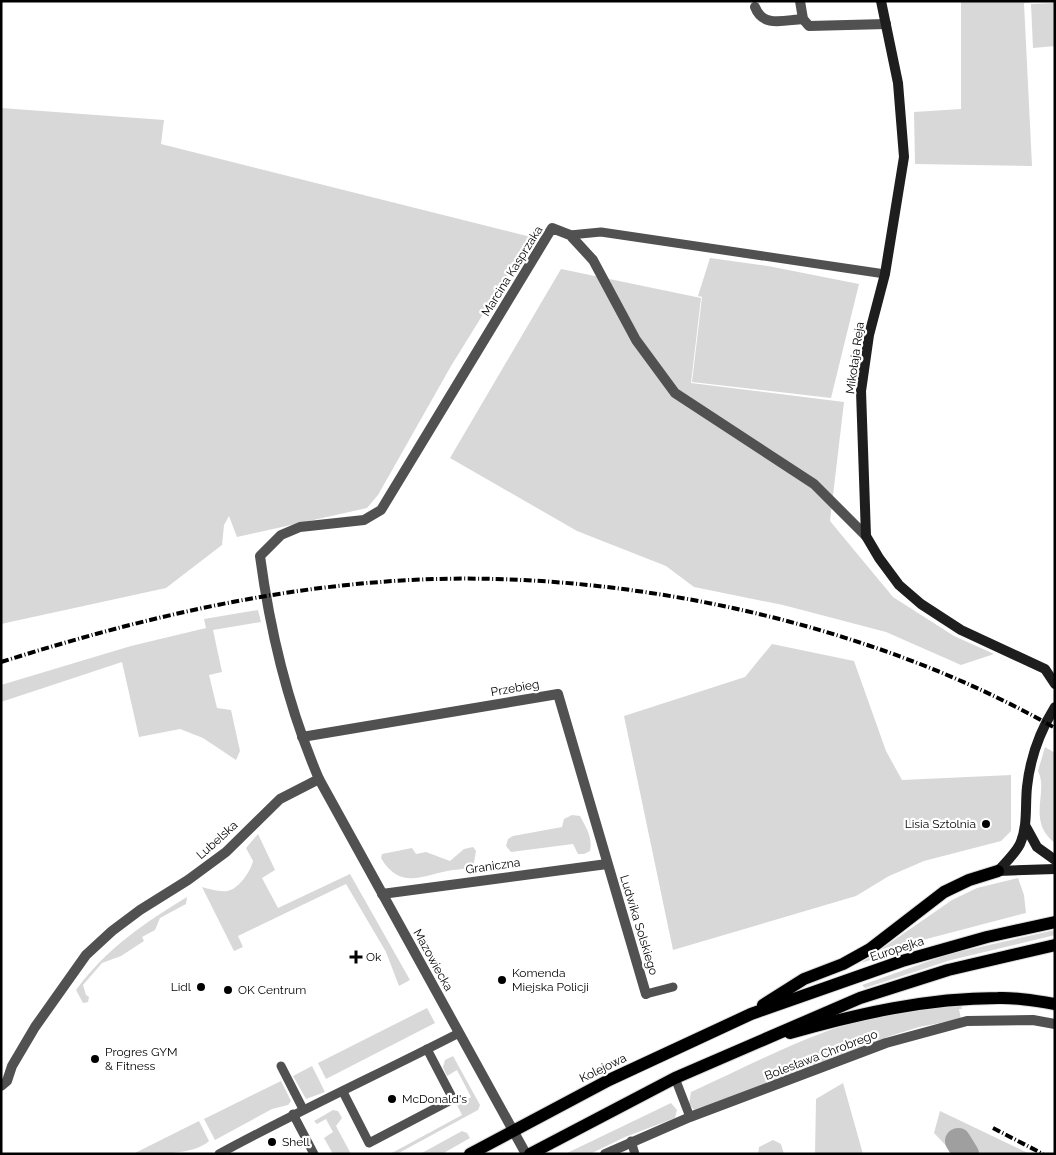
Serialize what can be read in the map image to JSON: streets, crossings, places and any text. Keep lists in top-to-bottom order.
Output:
{
  "streets": {
    "main road": ["Europejka", "Kolejowa"],
    "street": [
      "Marcina Kasprzaka",
      "Mikołaja Reja",
      "Przebieg",
      "Lubelska",
      "Graniczna",
      "Ludwika Solskiego",
      "Mazowiecka",
      "Bolesława Chrobrego"
    ]
  },
  "crossings": [
    ["Marcina Kasprzaka", "Przebieg"],
    ["Przebieg", "Graniczna"],
    ["Przebieg", "Ludwika Solskiego"],
    ["Lubelska", "Mazowiecka"],
    ["Graniczna", "Ludwika Solskiego"],
    ["Graniczna", "Mazowiecka"],
    ["Europejka", "Kolejowa"],
    ["Mazowiecka", "Kolejowa"]
  ],
  "places": {
    "other": [
      "Lisia Sztolnia",
      "Komenda Miejska Policji",
      "Lidl",
      "OK Centrum",
      "Progres GYM & Fitness",
      "McDonald's",
      "Shell"
    ],
    "health": ["Ok"]
  }
}
